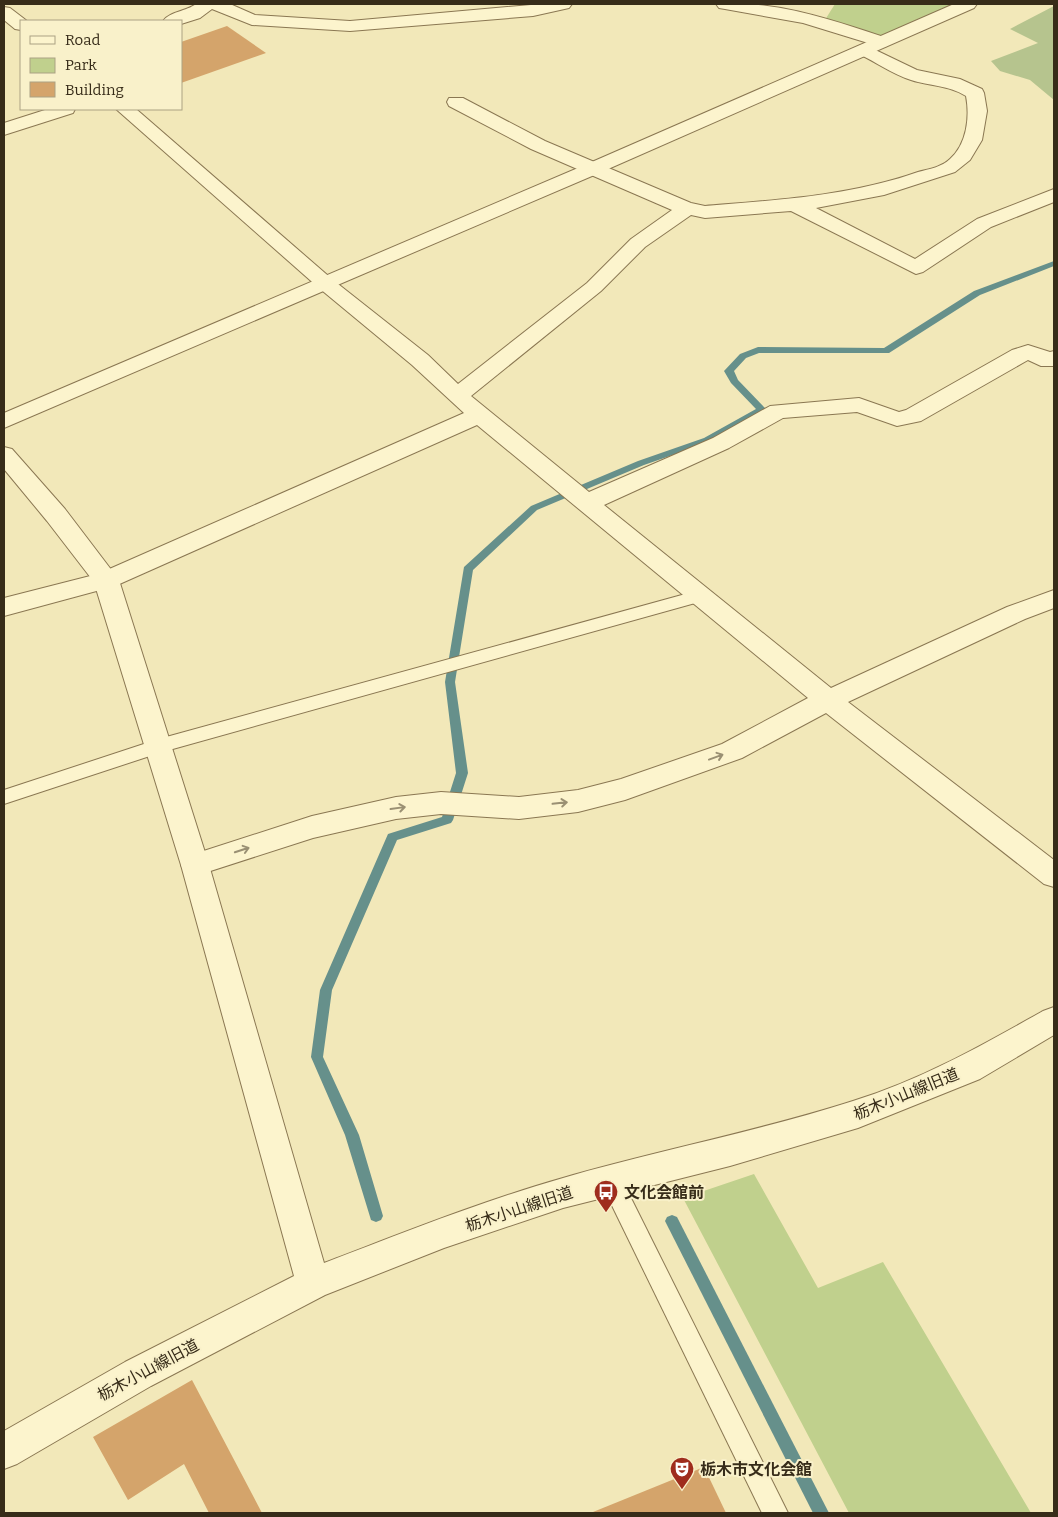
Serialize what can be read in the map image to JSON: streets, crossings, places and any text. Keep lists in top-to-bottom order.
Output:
{
  "streets": {
    "street": ["栃木小山線旧道"]
  },
  "places": {
    "bus stop": ["文化会館前"],
    "theatre": ["栃木市文化会館"]
  },
  "legend": ["Road", "Park", "Building"]
}
